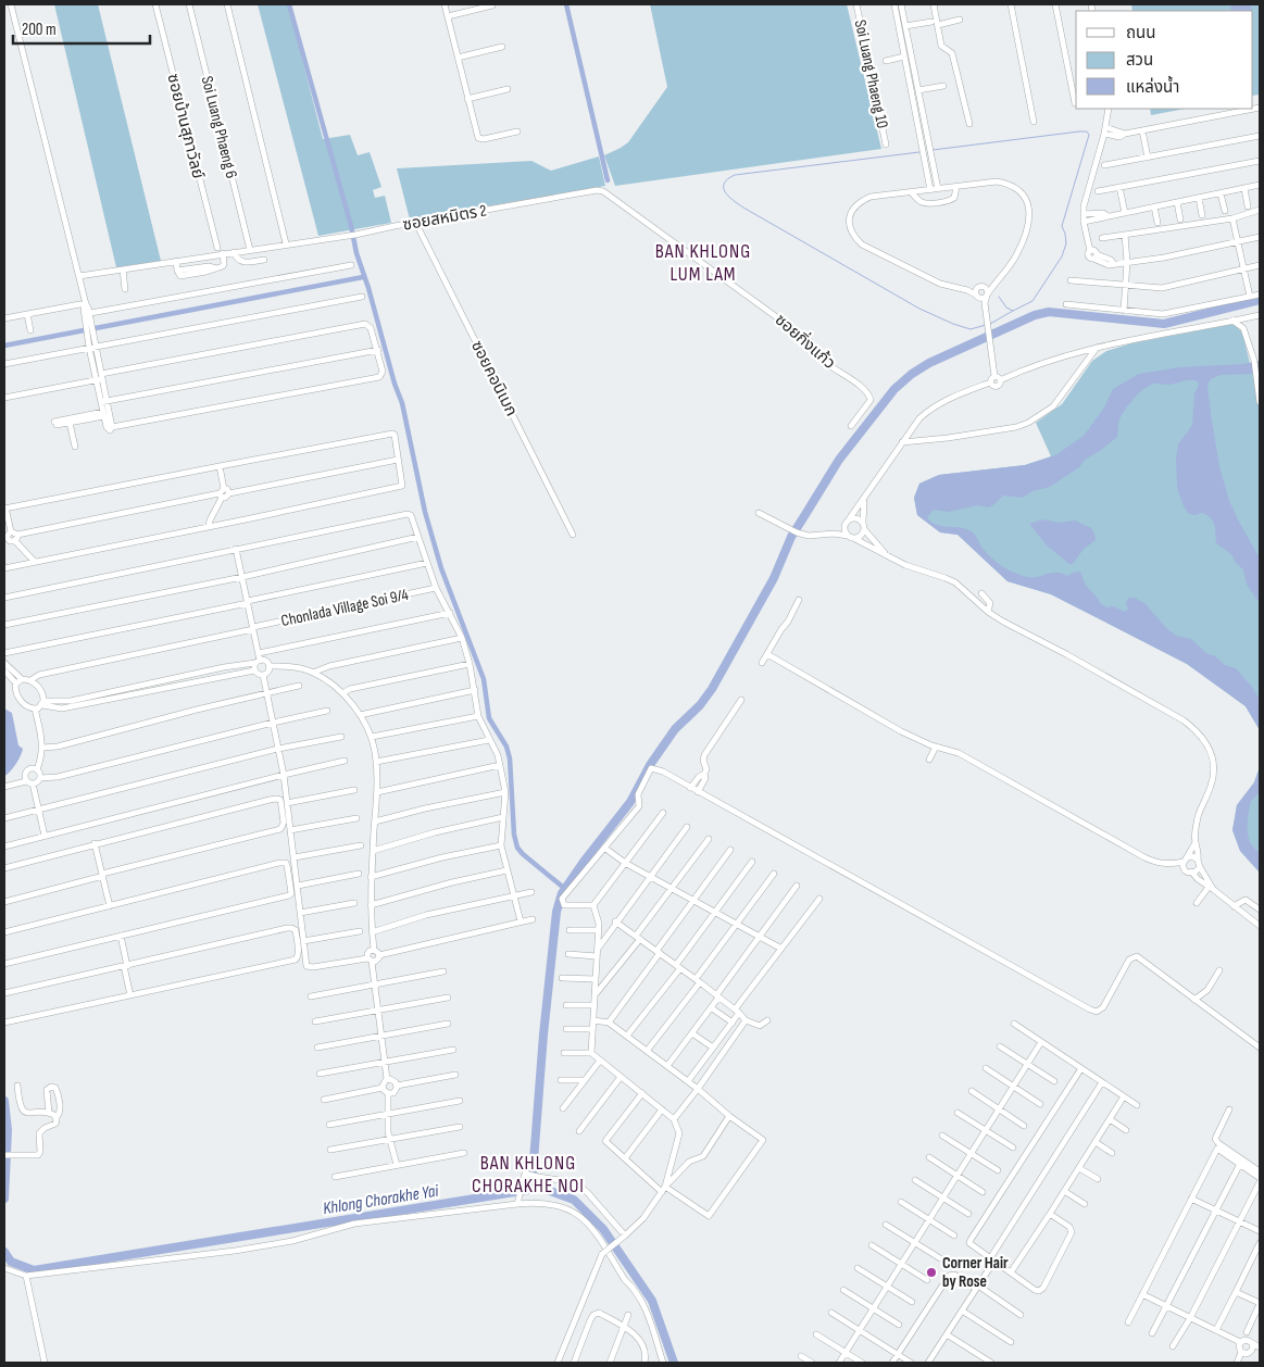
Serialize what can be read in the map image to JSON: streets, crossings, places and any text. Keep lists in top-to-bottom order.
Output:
{
  "streets": {
    "street": [
      "Soi Luang Phaeng 10",
      "ซอยบ้านสุภาวัลย์",
      "Soi Luang Phaeng 6",
      "ซอยสหมิตร 2",
      "ซอยกิ่งแก้ว",
      "ซอยคอนิเมก",
      "Chonlada Village Soi 9/4"
    ]
  },
  "crossings": [
    ["Soi Luang Phaeng 6", "ซอยสหมิตร 2"],
    ["ซอยสหมิตร 2", "ซอยกิ่งแก้ว"],
    ["ซอยสหมิตร 2", "ซอยคอนิเมก"]
  ],
  "districts": ["BAN KHLONG LUM LAM", "BAN KHLONG CHORAKHE NOI"],
  "water": ["Khlong Chorakhe Yai"],
  "places": ["Corner Hair by Rose"],
  "legend": ["ถนน", "สวน", "แหล่งน้ำ"],
  "scale_bar": "200 m"
}
